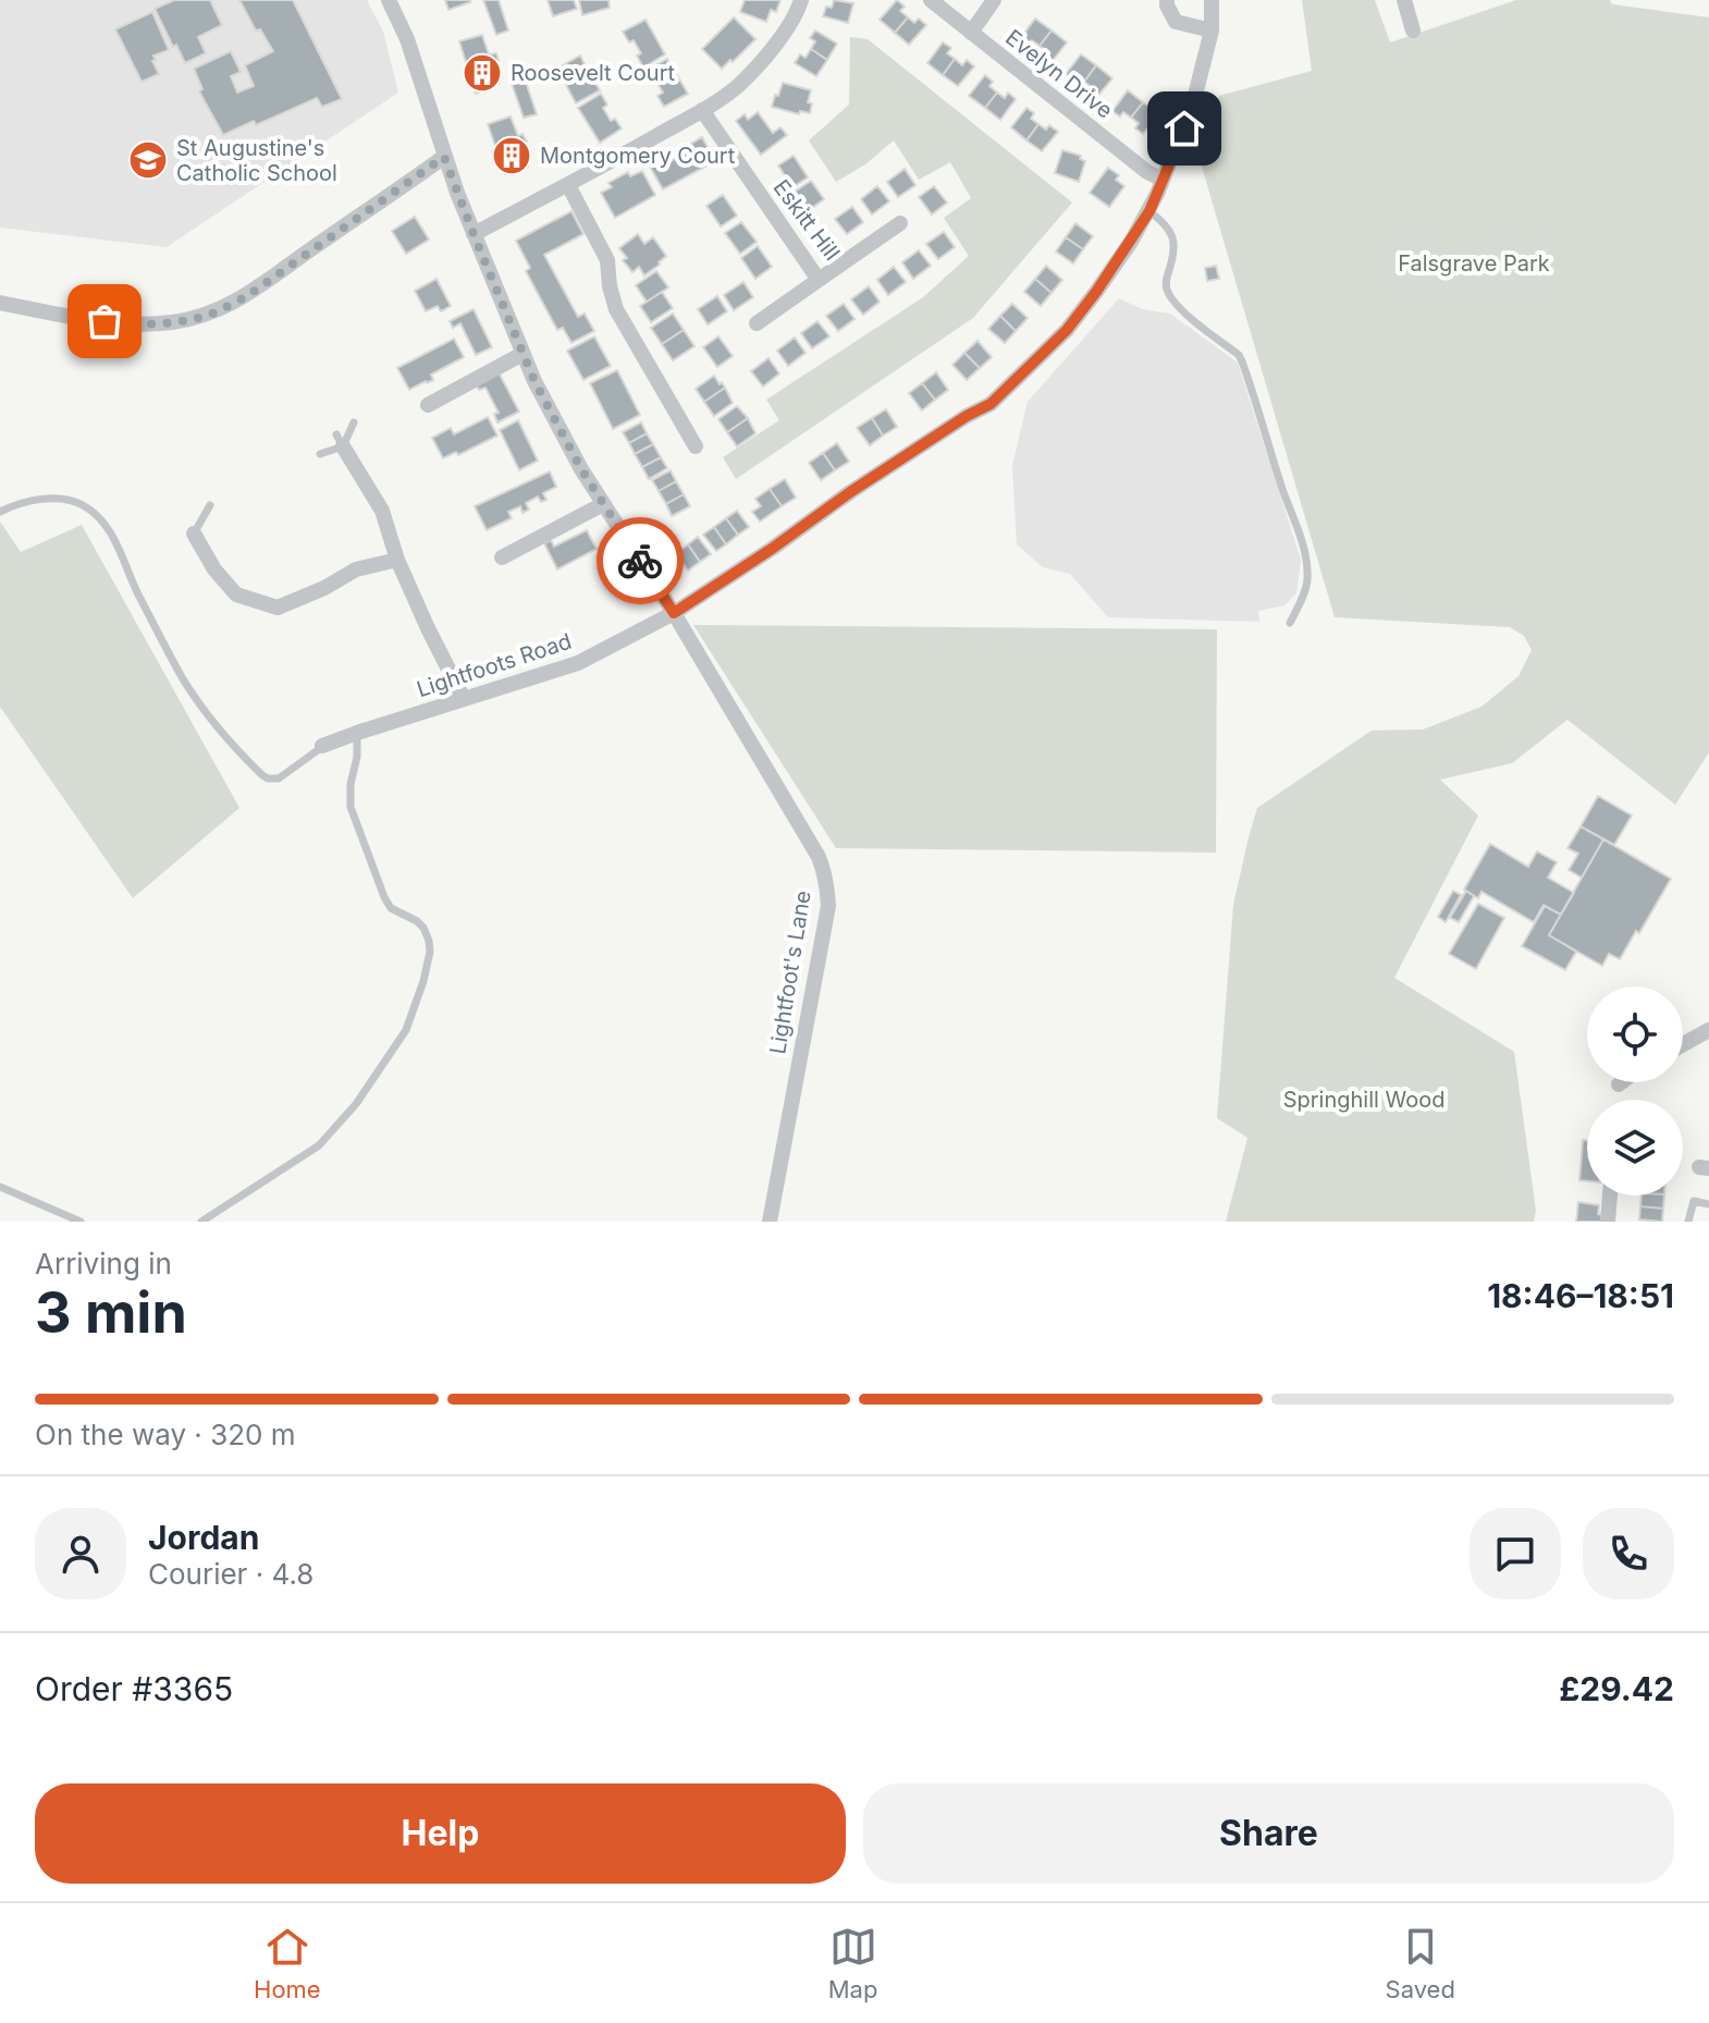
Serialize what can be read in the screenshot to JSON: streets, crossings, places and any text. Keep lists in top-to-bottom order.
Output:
{
  "streets": {
    "street": [
      "Evelyn Drive",
      "Eskitt Hill",
      "Lightfoots Road",
      "Lightfoot's Lane"
    ]
  },
  "crossings": [
    ["Evelyn Drive", "Lightfoots Road"],
    ["Lightfoots Road", "Lightfoot's Lane"]
  ],
  "parks": ["Falsgrave Park", "Springhill Wood"],
  "places": {
    "building": ["Roosevelt Court", "Montgomery Court"],
    "school or university": ["St Augustine's Catholic School"]
  },
  "page": {
    "heading": ["3 min", "Arriving in", "18:46–18:51"],
    "panel": [
      "Jordan",
      "Courier · 4.8",
      "Order #3365",
      "£29.42"
    ],
    "bar": "On the way · 320 m",
    "buttons": ["Help", "Share"],
    "tabs": ["Home", "Map", "Saved"]
  }
}
